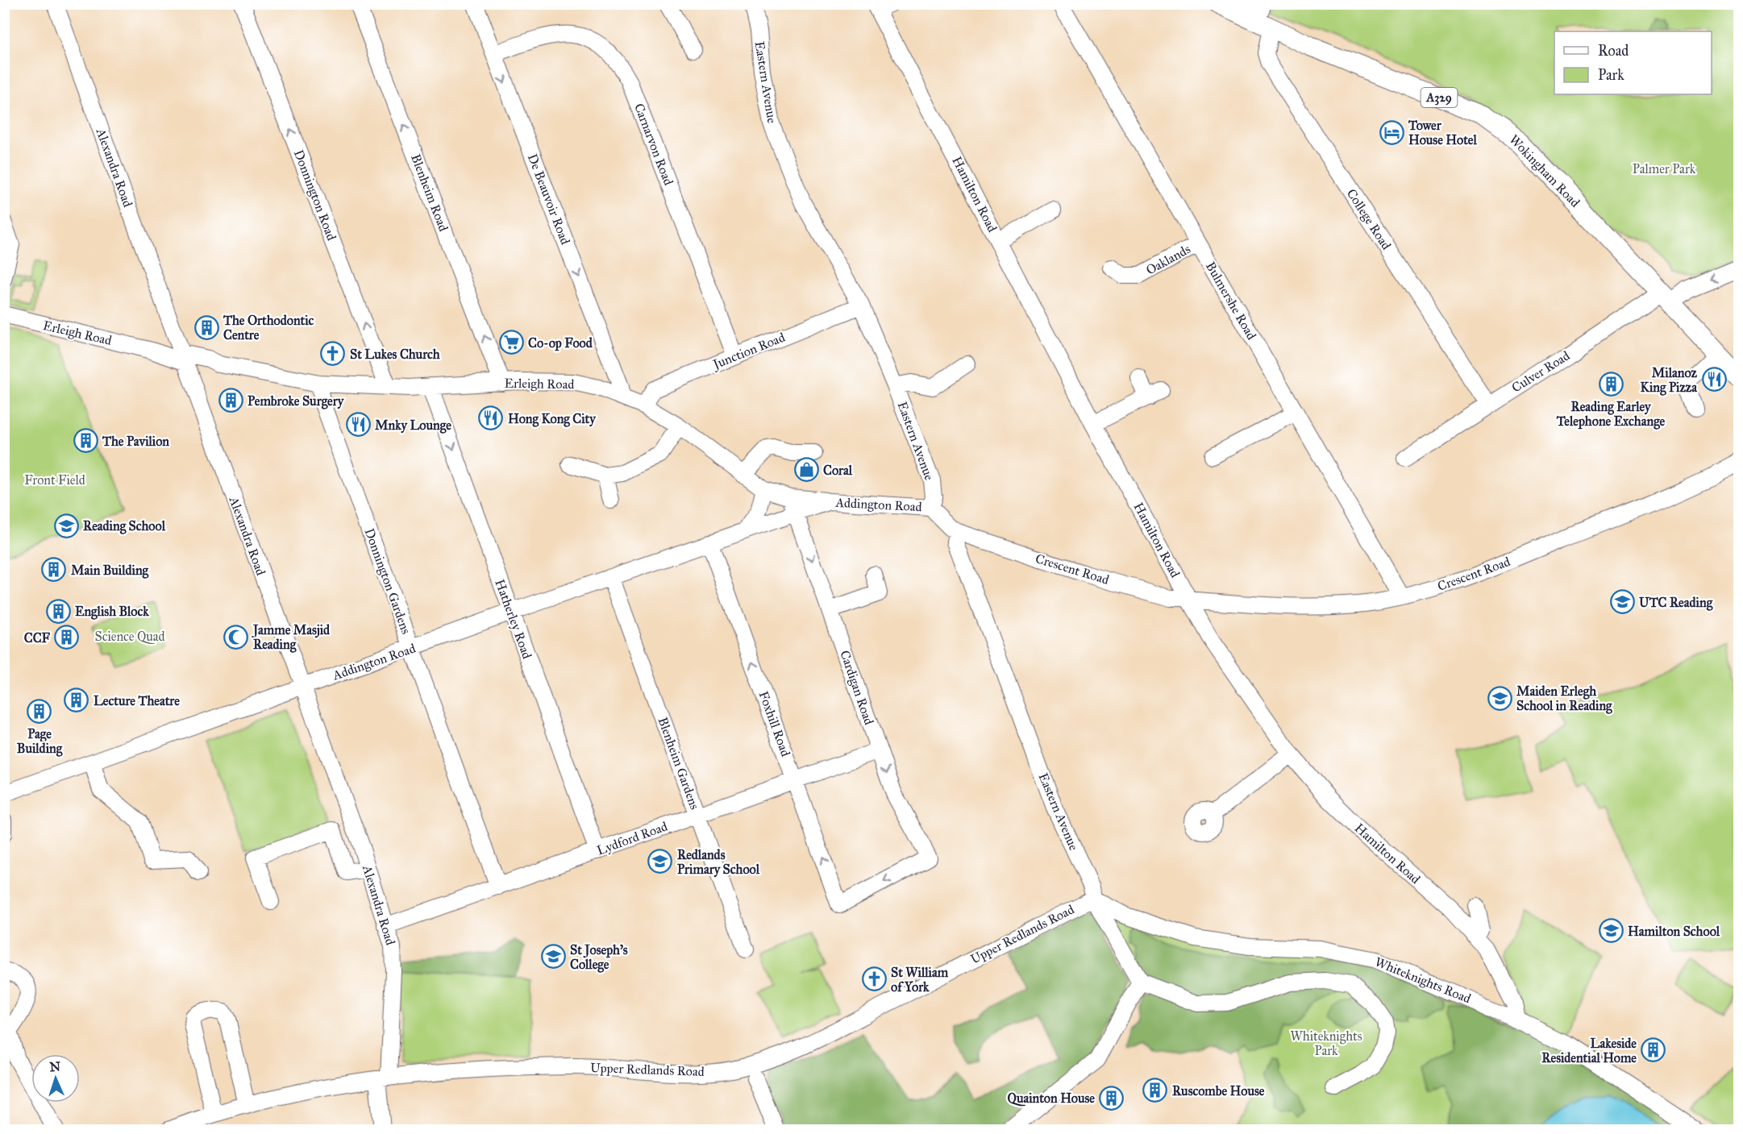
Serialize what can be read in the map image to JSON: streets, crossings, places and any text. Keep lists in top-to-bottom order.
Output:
{
  "streets": {
    "main road": ["A329", "Wokingham Road"],
    "street": [
      "Eastern Avenue",
      "Carnarvon Road",
      "Alexandra Road",
      "Blenheim Road",
      "Hamilton Road",
      "Donnington Road",
      "De Beauvoir Road",
      "College Road",
      "Oaklands",
      "Bulmershe Road",
      "Erleigh Road",
      "Junction Road",
      "Culver Road",
      "Addington Road",
      "Crescent Road",
      "Donnington Gardens",
      "Hatherley Road",
      "Cardigan Road",
      "Foxhill Road",
      "Blenheim Gardens",
      "Lydford Road",
      "Upper Redlands Road",
      "Whiteknights Road"
    ]
  },
  "crossings": [
    ["Eastern Avenue", "Junction Road"],
    ["Eastern Avenue", "Addington Road"],
    ["Eastern Avenue", "Crescent Road"],
    ["Eastern Avenue", "Upper Redlands Road"],
    ["Eastern Avenue", "Whiteknights Road"],
    ["Carnarvon Road", "De Beauvoir Road"],
    ["Carnarvon Road", "Junction Road"],
    ["Alexandra Road", "Erleigh Road"],
    ["Alexandra Road", "Addington Road"],
    ["Alexandra Road", "Lydford Road"],
    ["Alexandra Road", "Upper Redlands Road"],
    ["Wokingham Road", "College Road"],
    ["Wokingham Road", "Culver Road"],
    ["Blenheim Road", "Erleigh Road"],
    ["Hamilton Road", "Crescent Road"],
    ["Hamilton Road", "Whiteknights Road"],
    ["Donnington Road", "Erleigh Road"],
    ["De Beauvoir Road", "Erleigh Road"],
    ["College Road", "Culver Road"],
    ["Oaklands", "Bulmershe Road"],
    ["Bulmershe Road", "Crescent Road"],
    ["Erleigh Road", "Junction Road"],
    ["Erleigh Road", "Addington Road"],
    ["Erleigh Road", "Donnington Gardens"],
    ["Erleigh Road", "Hatherley Road"],
    ["Erleigh Road", "Cardigan Road"],
    ["Addington Road", "Donnington Gardens"],
    ["Addington Road", "Hatherley Road"],
    ["Addington Road", "Cardigan Road"],
    ["Addington Road", "Foxhill Road"],
    ["Addington Road", "Blenheim Gardens"],
    ["Donnington Gardens", "Lydford Road"],
    ["Hatherley Road", "Lydford Road"],
    ["Cardigan Road", "Foxhill Road"],
    ["Cardigan Road", "Lydford Road"],
    ["Foxhill Road", "Lydford Road"],
    ["Blenheim Gardens", "Lydford Road"],
    ["Upper Redlands Road", "Whiteknights Road"]
  ],
  "one_way": [
    "Blenheim Road",
    "Donnington Road",
    "De Beauvoir Road",
    "Hatherley Road",
    "Foxhill Road"
  ],
  "parks": [
    "Palmer Park",
    "Front Field",
    "Science Quad",
    "Whiteknights Park"
  ],
  "places": {
    "hotel": ["Tower House Hotel"],
    "building": [
      "The Orthodontic Centre",
      "Reading Earley Telephone Exchange",
      "Pembroke Surgery",
      "The Pavilion",
      "Main Building",
      "English Block",
      "CCF",
      "Lecture Theatre",
      "Page Building",
      "Lakeside Residential Home",
      "Ruscombe House",
      "Quainton House"
    ],
    "supermarket": ["Co-op Food"],
    "church": ["St Lukes Church", "St William of York"],
    "restaurant": ["Milanoz King Pizza", "Hong Kong City", "Mnky Lounge"],
    "shop": ["Coral"],
    "school or university": [
      "Reading School",
      "UTC Reading",
      "Maiden Erlegh School in Reading",
      "Redlands Primary School",
      "Hamilton School",
      "St Joseph's College"
    ],
    "mosque": ["Jamme Masjid Reading"]
  },
  "legend": ["Road", "Park"],
  "north": "top"
}
